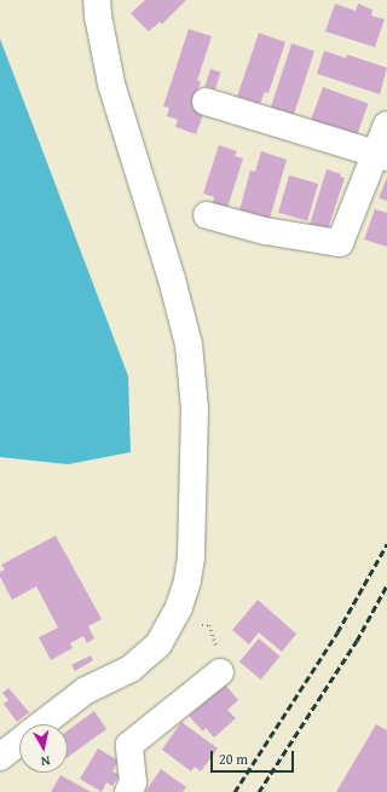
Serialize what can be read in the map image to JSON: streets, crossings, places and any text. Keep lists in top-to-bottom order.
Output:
{
  "scale_bar": "20 m",
  "north": "bottom"
}
